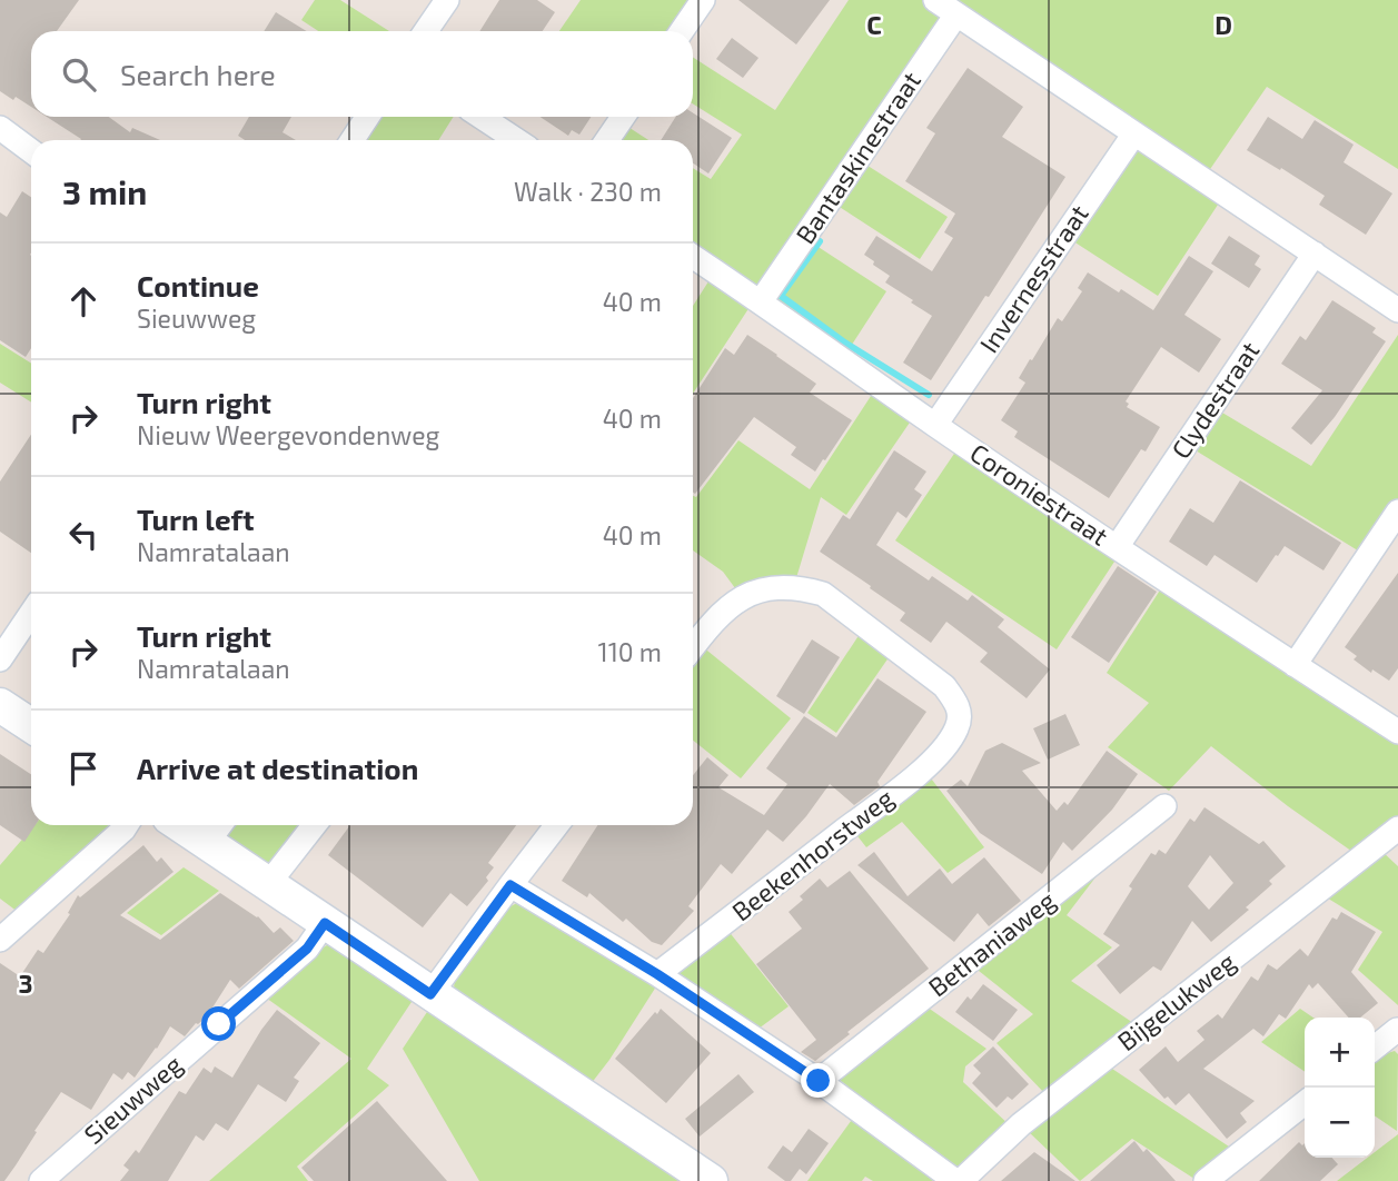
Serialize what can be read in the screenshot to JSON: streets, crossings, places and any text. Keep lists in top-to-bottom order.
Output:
{
  "streets": {
    "street": [
      "Bantaskinestraat",
      "Invernesstraat",
      "Clydestraat",
      "Coroniestraat",
      "Beekenhorstweg",
      "Bethaniaweg",
      "Bijgelukweg",
      "Sieuwweg"
    ]
  },
  "crossings": [
    ["Bantaskinestraat", "Coroniestraat"],
    ["Invernesstraat", "Coroniestraat"],
    ["Clydestraat", "Coroniestraat"]
  ],
  "page": {
    "search": "Search here",
    "heading": ["3 min", "Walk · 230 m"],
    "list": [
      ["Continue", "Sieuwweg", "40 m"],
      ["Turn right", "Nieuw Weergevondenweg", "40 m"],
      ["Turn left", "Namratalaan", "40 m"],
      ["Turn right", "Namratalaan", "110 m"],
      "Arrive at destination"
    ],
    "map_buttons": ["+", "−"]
  },
  "grid": {
    "columns": ["C", "D"],
    "rows": ["3"]
  }
}
